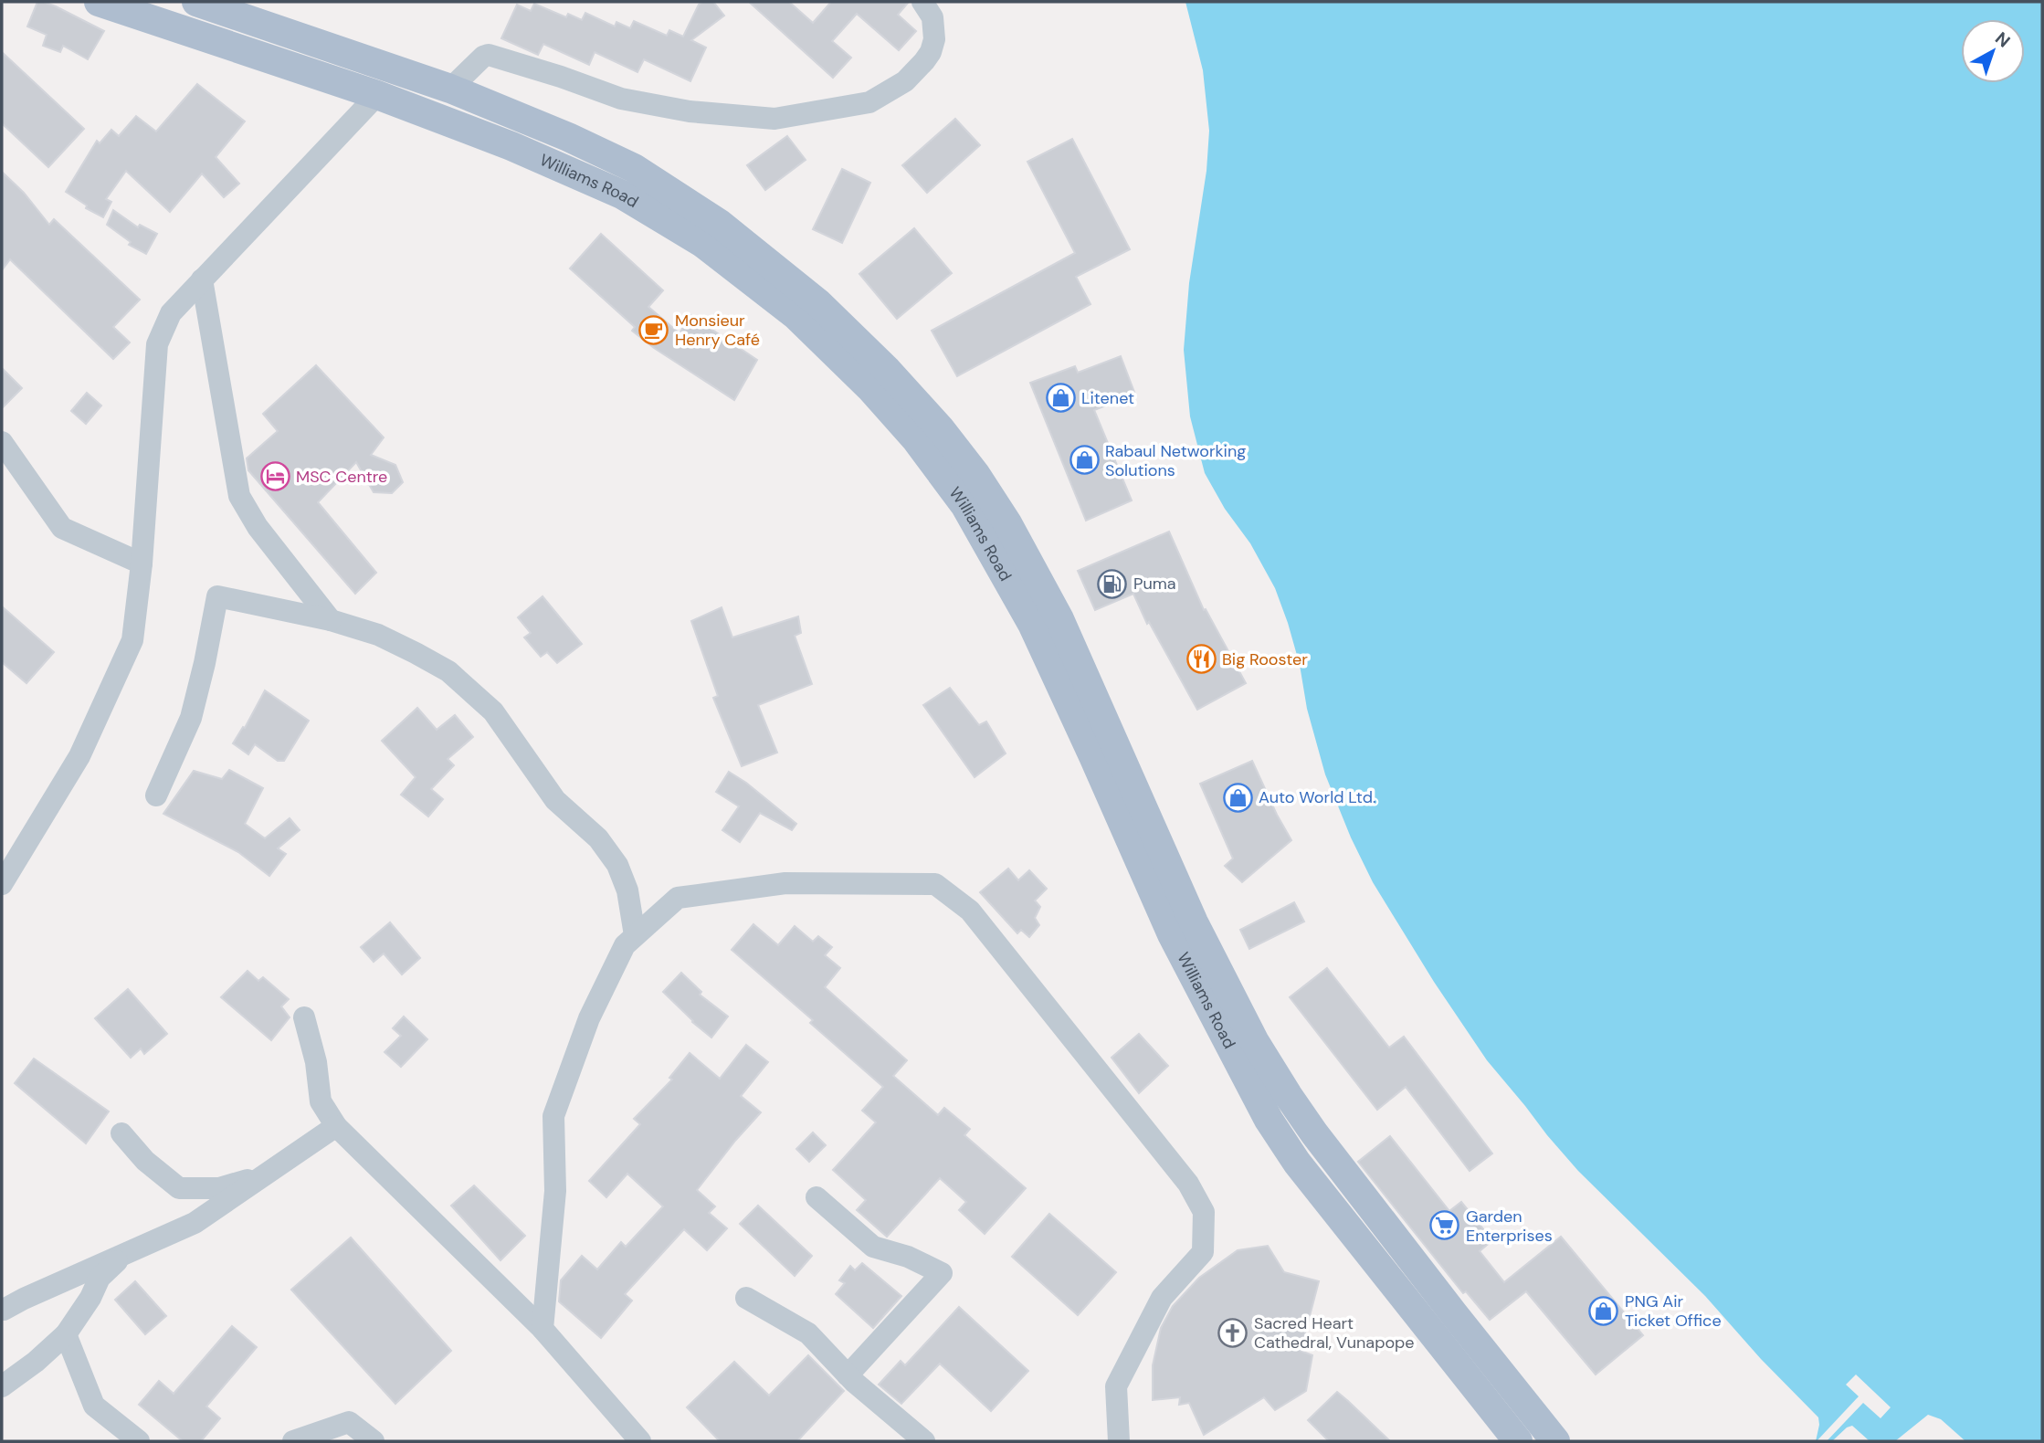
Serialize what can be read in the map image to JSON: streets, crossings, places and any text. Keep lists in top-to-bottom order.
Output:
{
  "streets": {
    "main road": ["Williams Road"]
  },
  "places": {
    "cafe": ["Monsieur Henry Café"],
    "shop": [
      "Litenet",
      "Rabaul Networking Solutions",
      "Auto World Ltd.",
      "PNG Air Ticket Office"
    ],
    "hotel": ["MSC Centre"],
    "fuel station": ["Puma"],
    "restaurant": ["Big Rooster"],
    "supermarket": ["Garden Enterprises"],
    "church": ["Sacred Heart Cathedral, Vunapope"]
  },
  "north": "top right"
}
